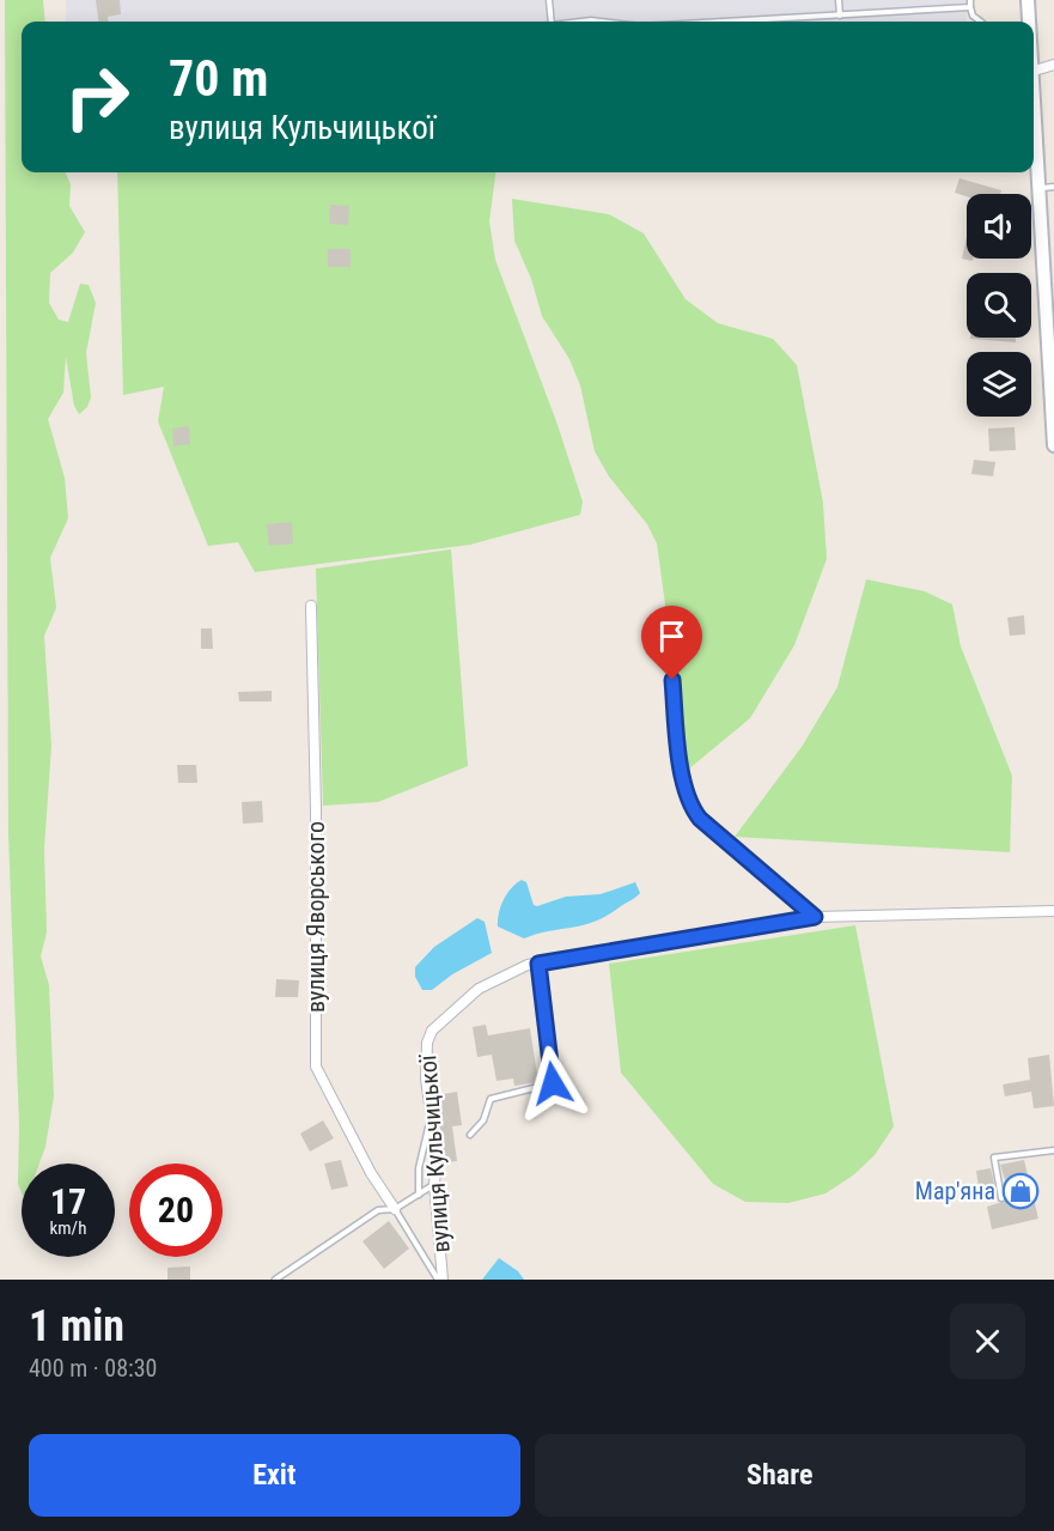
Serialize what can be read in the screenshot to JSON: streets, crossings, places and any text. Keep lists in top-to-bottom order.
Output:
{
  "streets": {
    "street": ["вулиця Яворського", "вулиця Кульчицької"]
  },
  "places": {
    "shop": ["Мар'яна"]
  },
  "page": {
    "turn": ["70 m", "вулиця Кульчицької"],
    "speed": "17 km/h",
    "limit": "20",
    "heading": ["1 min", "400 m · 08:30"],
    "buttons": ["Exit", "Share"]
  }
}
